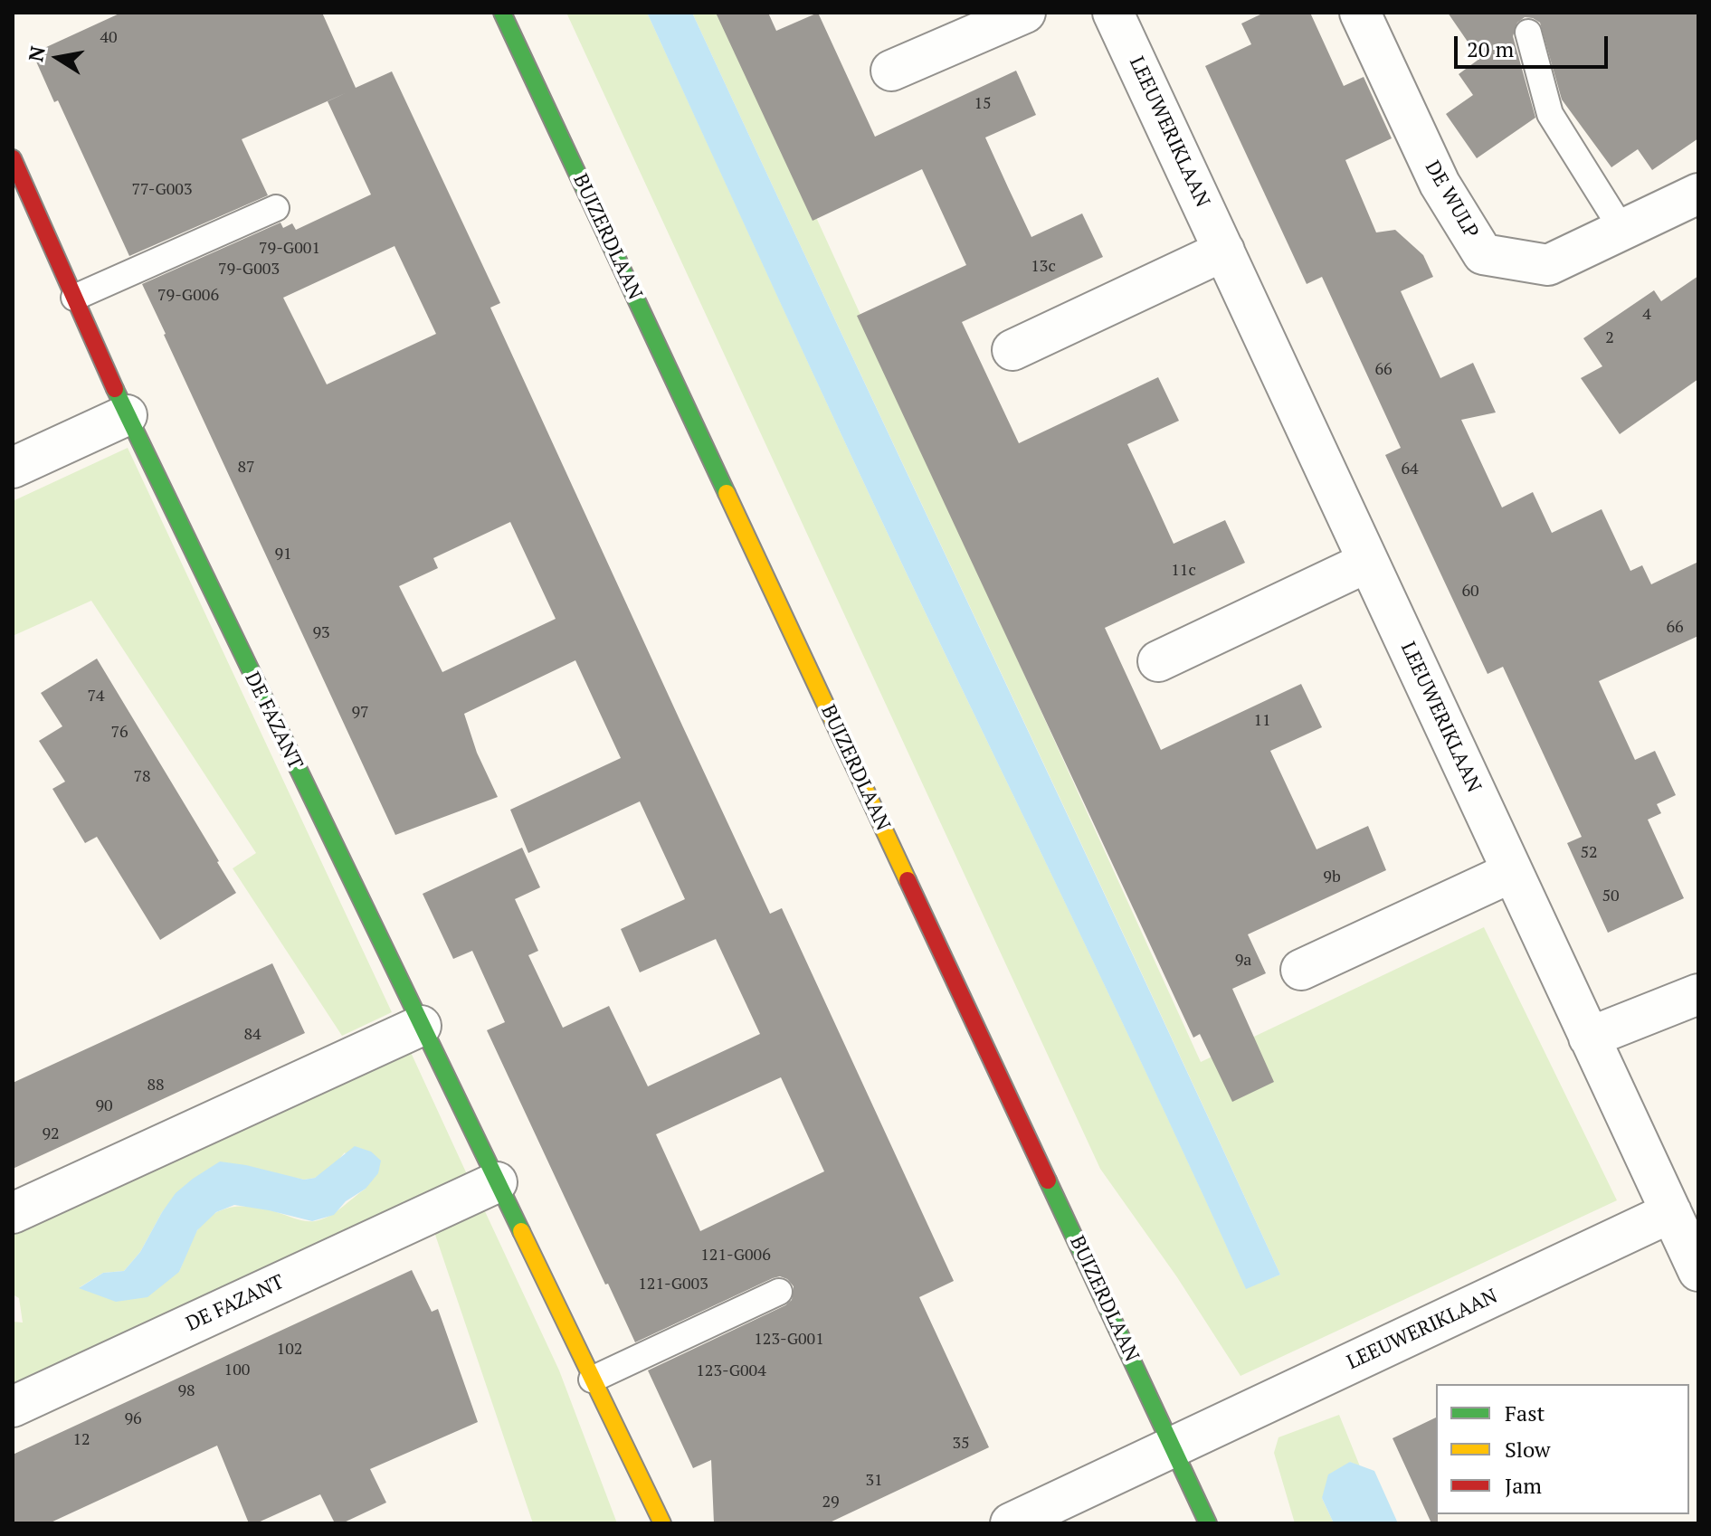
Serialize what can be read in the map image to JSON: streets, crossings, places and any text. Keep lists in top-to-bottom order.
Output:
{
  "streets": {
    "street": [
      "LEEUWERIKLAAN",
      "DE WULP",
      "BUIZERDLAAN",
      "DE FAZANT"
    ]
  },
  "crossings": [
    ["LEEUWERIKLAAN", "BUIZERDLAAN"]
  ],
  "house_numbers": [
    "40",
    "15",
    "77-G003",
    "79-G001",
    "13c",
    "79-G003",
    "79-G006",
    "4",
    "2",
    "66",
    "87",
    "64",
    "91",
    "11c",
    "60",
    "66",
    "93",
    "74",
    "97",
    "11",
    "76",
    "78",
    "52",
    "9b",
    "50",
    "9a",
    "84",
    "88",
    "90",
    "92",
    "121-G006",
    "121-G003",
    "123-G001",
    "102",
    "100",
    "123-G004",
    "98",
    "96",
    "12",
    "35",
    "31",
    "29"
  ],
  "legend": ["Fast", "Slow", "Jam"],
  "scale_bar": "20 m",
  "north": "left"
}
